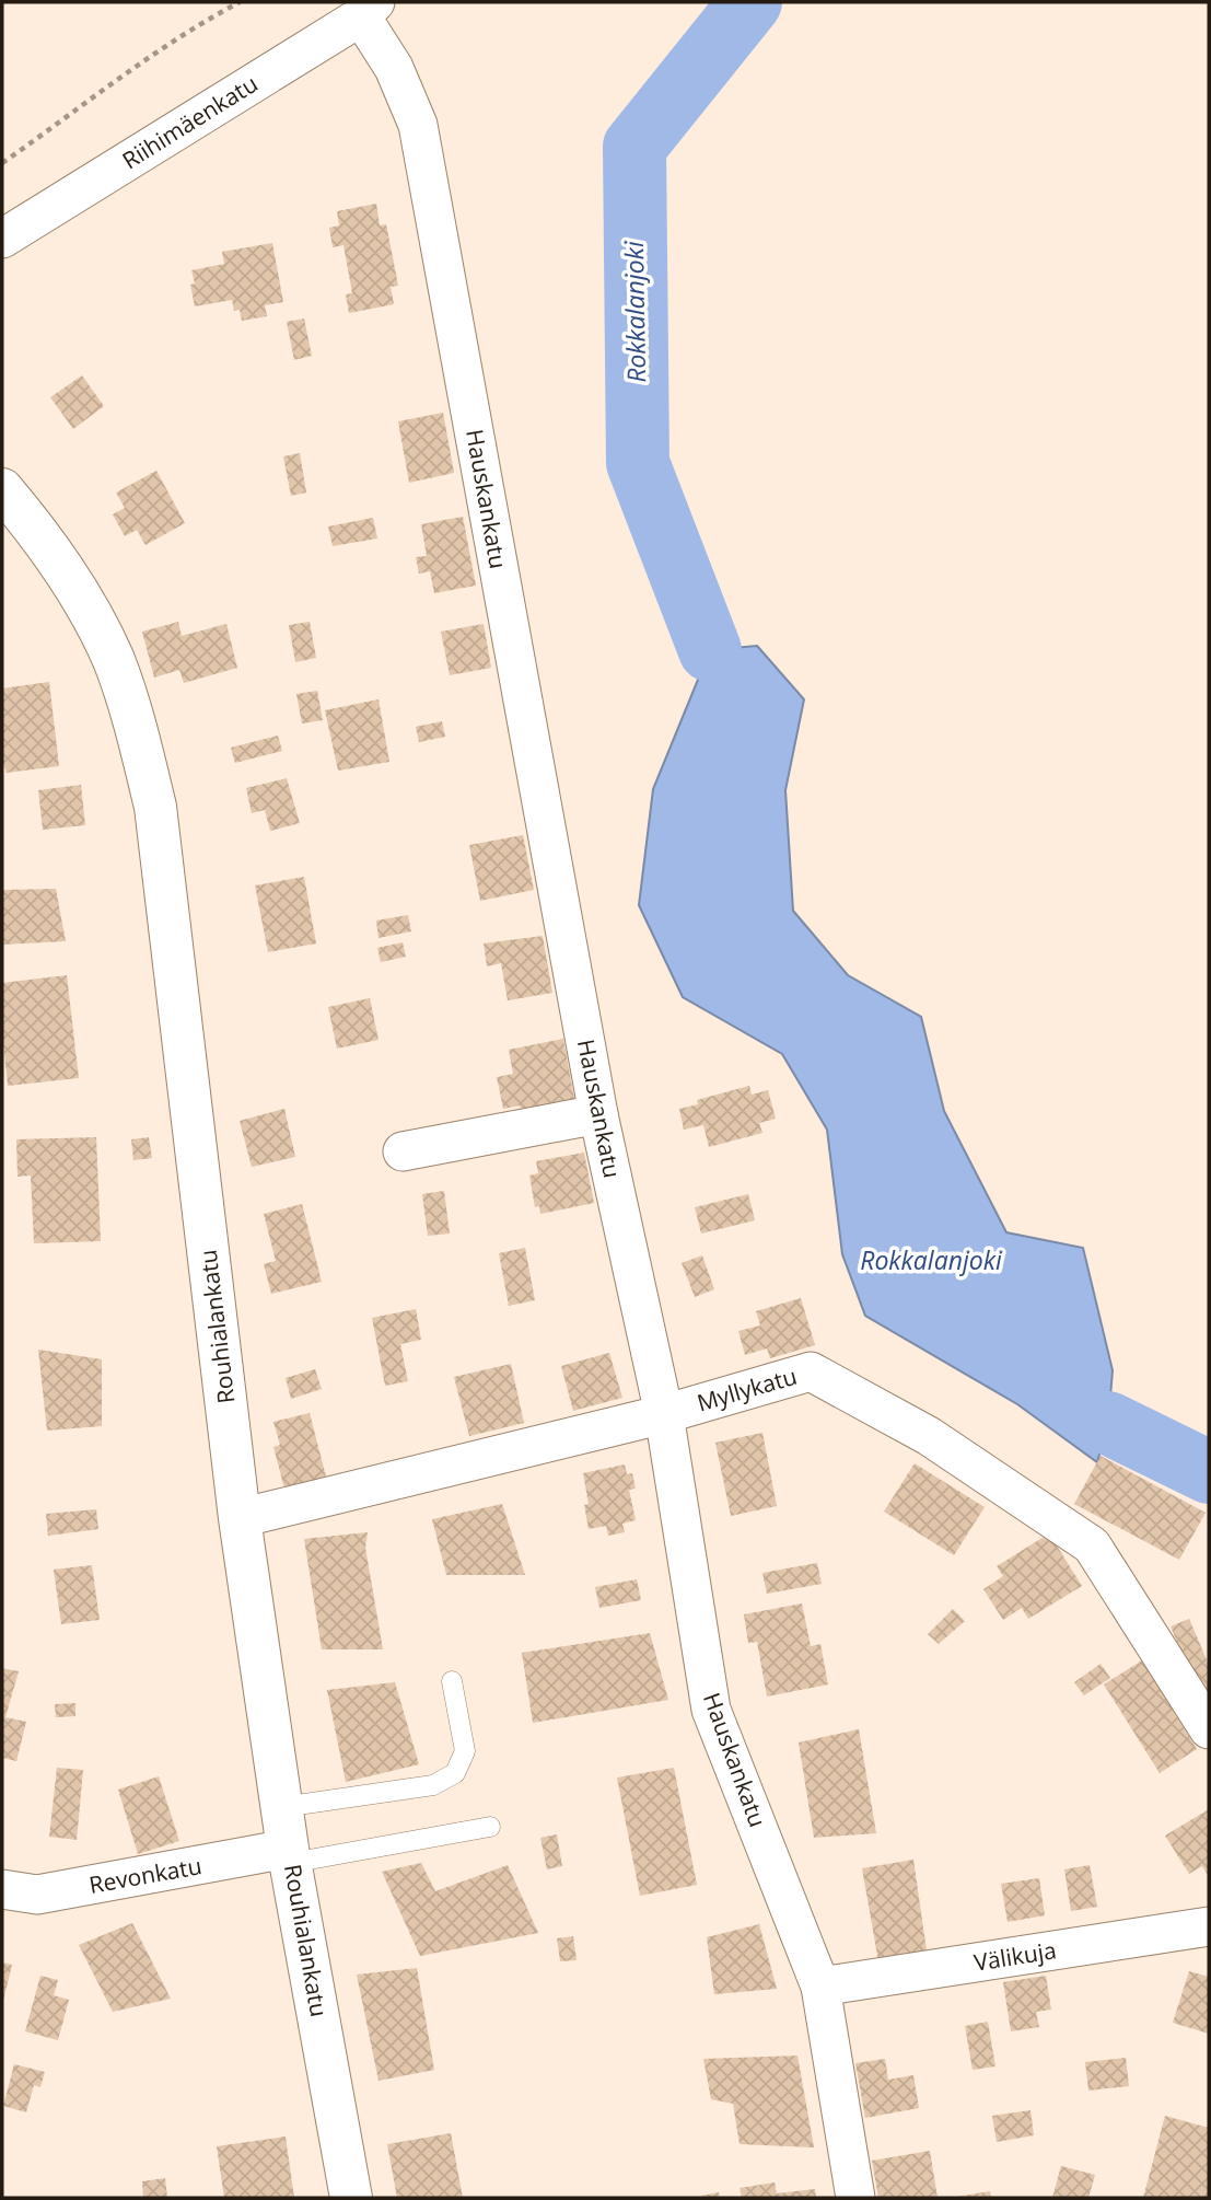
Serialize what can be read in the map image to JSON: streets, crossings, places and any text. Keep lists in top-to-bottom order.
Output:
{
  "streets": {
    "street": [
      "Riihimäenkatu",
      "Hauskankatu",
      "Rouhialankatu",
      "Myllykatu",
      "Revonkatu",
      "Välikuja"
    ]
  },
  "crossings": [
    ["Riihimäenkatu", "Hauskankatu"],
    ["Hauskankatu", "Myllykatu"],
    ["Hauskankatu", "Välikuja"],
    ["Rouhialankatu", "Myllykatu"],
    ["Rouhialankatu", "Revonkatu"]
  ],
  "water": ["Rokkalanjoki"]
}
